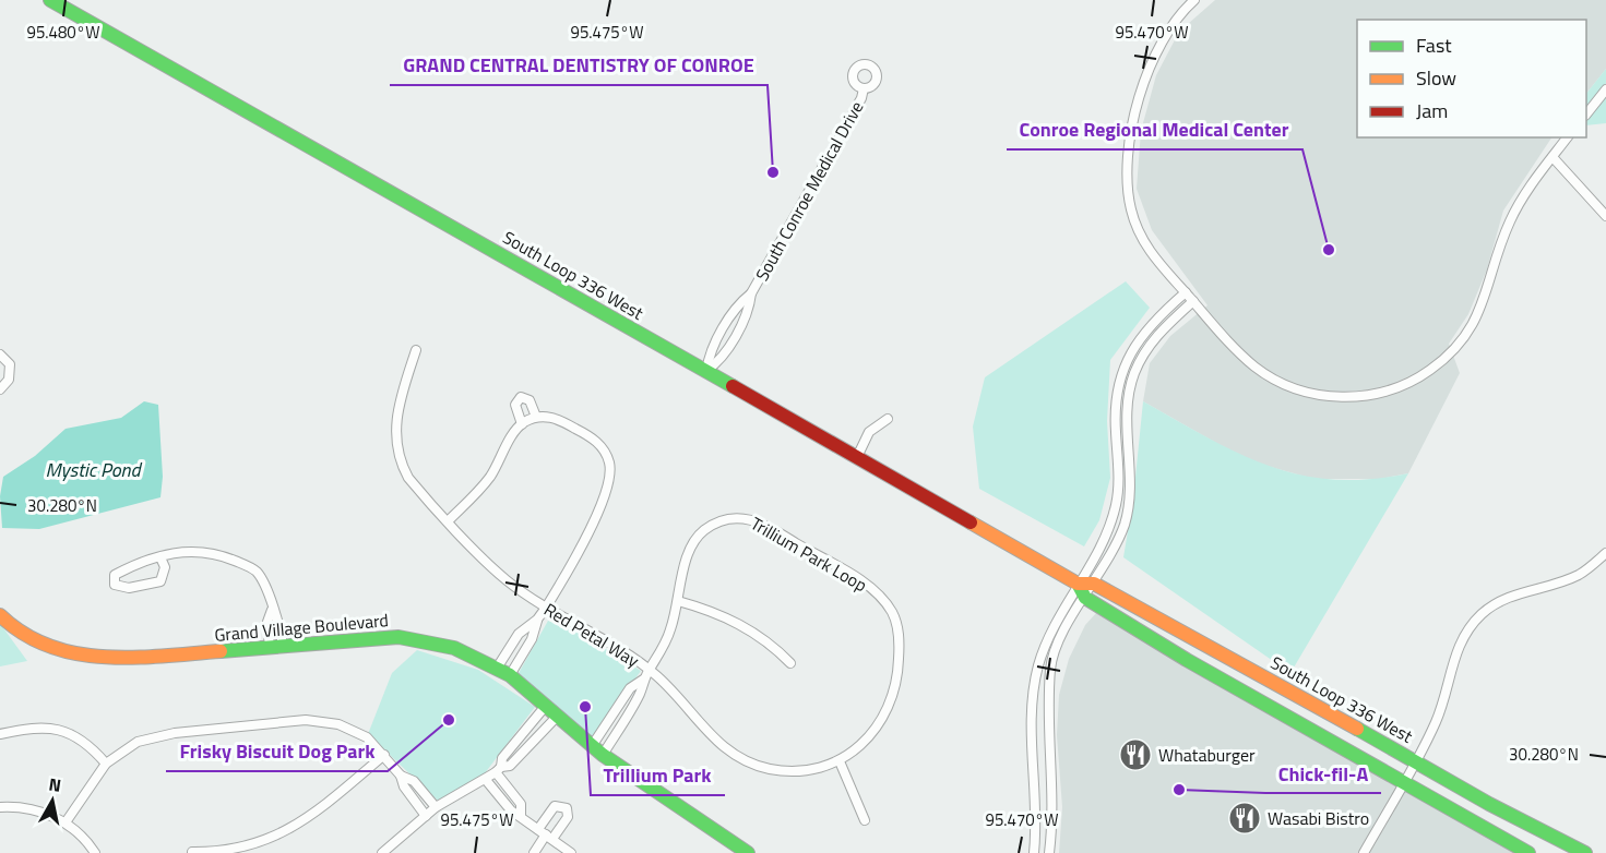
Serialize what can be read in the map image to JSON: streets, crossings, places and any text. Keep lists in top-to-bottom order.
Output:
{
  "streets": {
    "main road": ["South Loop 336 West", "Grand Village Boulevard"],
    "street": ["South Conroe Medical Drive", "Trillium Park Loop", "Red Petal Way"]
  },
  "crossings": [
    ["South Conroe Medical Drive", "South Loop 336 West"],
    ["Trillium Park Loop", "Grand Village Boulevard"],
    ["Trillium Park Loop", "Red Petal Way"]
  ],
  "water": ["Mystic Pond"],
  "places": {
    "other": [
      "GRAND CENTRAL DENTISTRY OF CONROE",
      "Conroe Regional Medical Center",
      "Trillium Park",
      "Frisky Biscuit Dog Park",
      "Chick-fil-A"
    ],
    "restaurant": ["Whataburger", "Wasabi Bistro"]
  },
  "legend": ["Fast", "Slow", "Jam"],
  "north": "top",
  "coordinates": [
    "95.480°W",
    "95.475°W",
    "95.470°W",
    "30.280°N"
  ]
}
